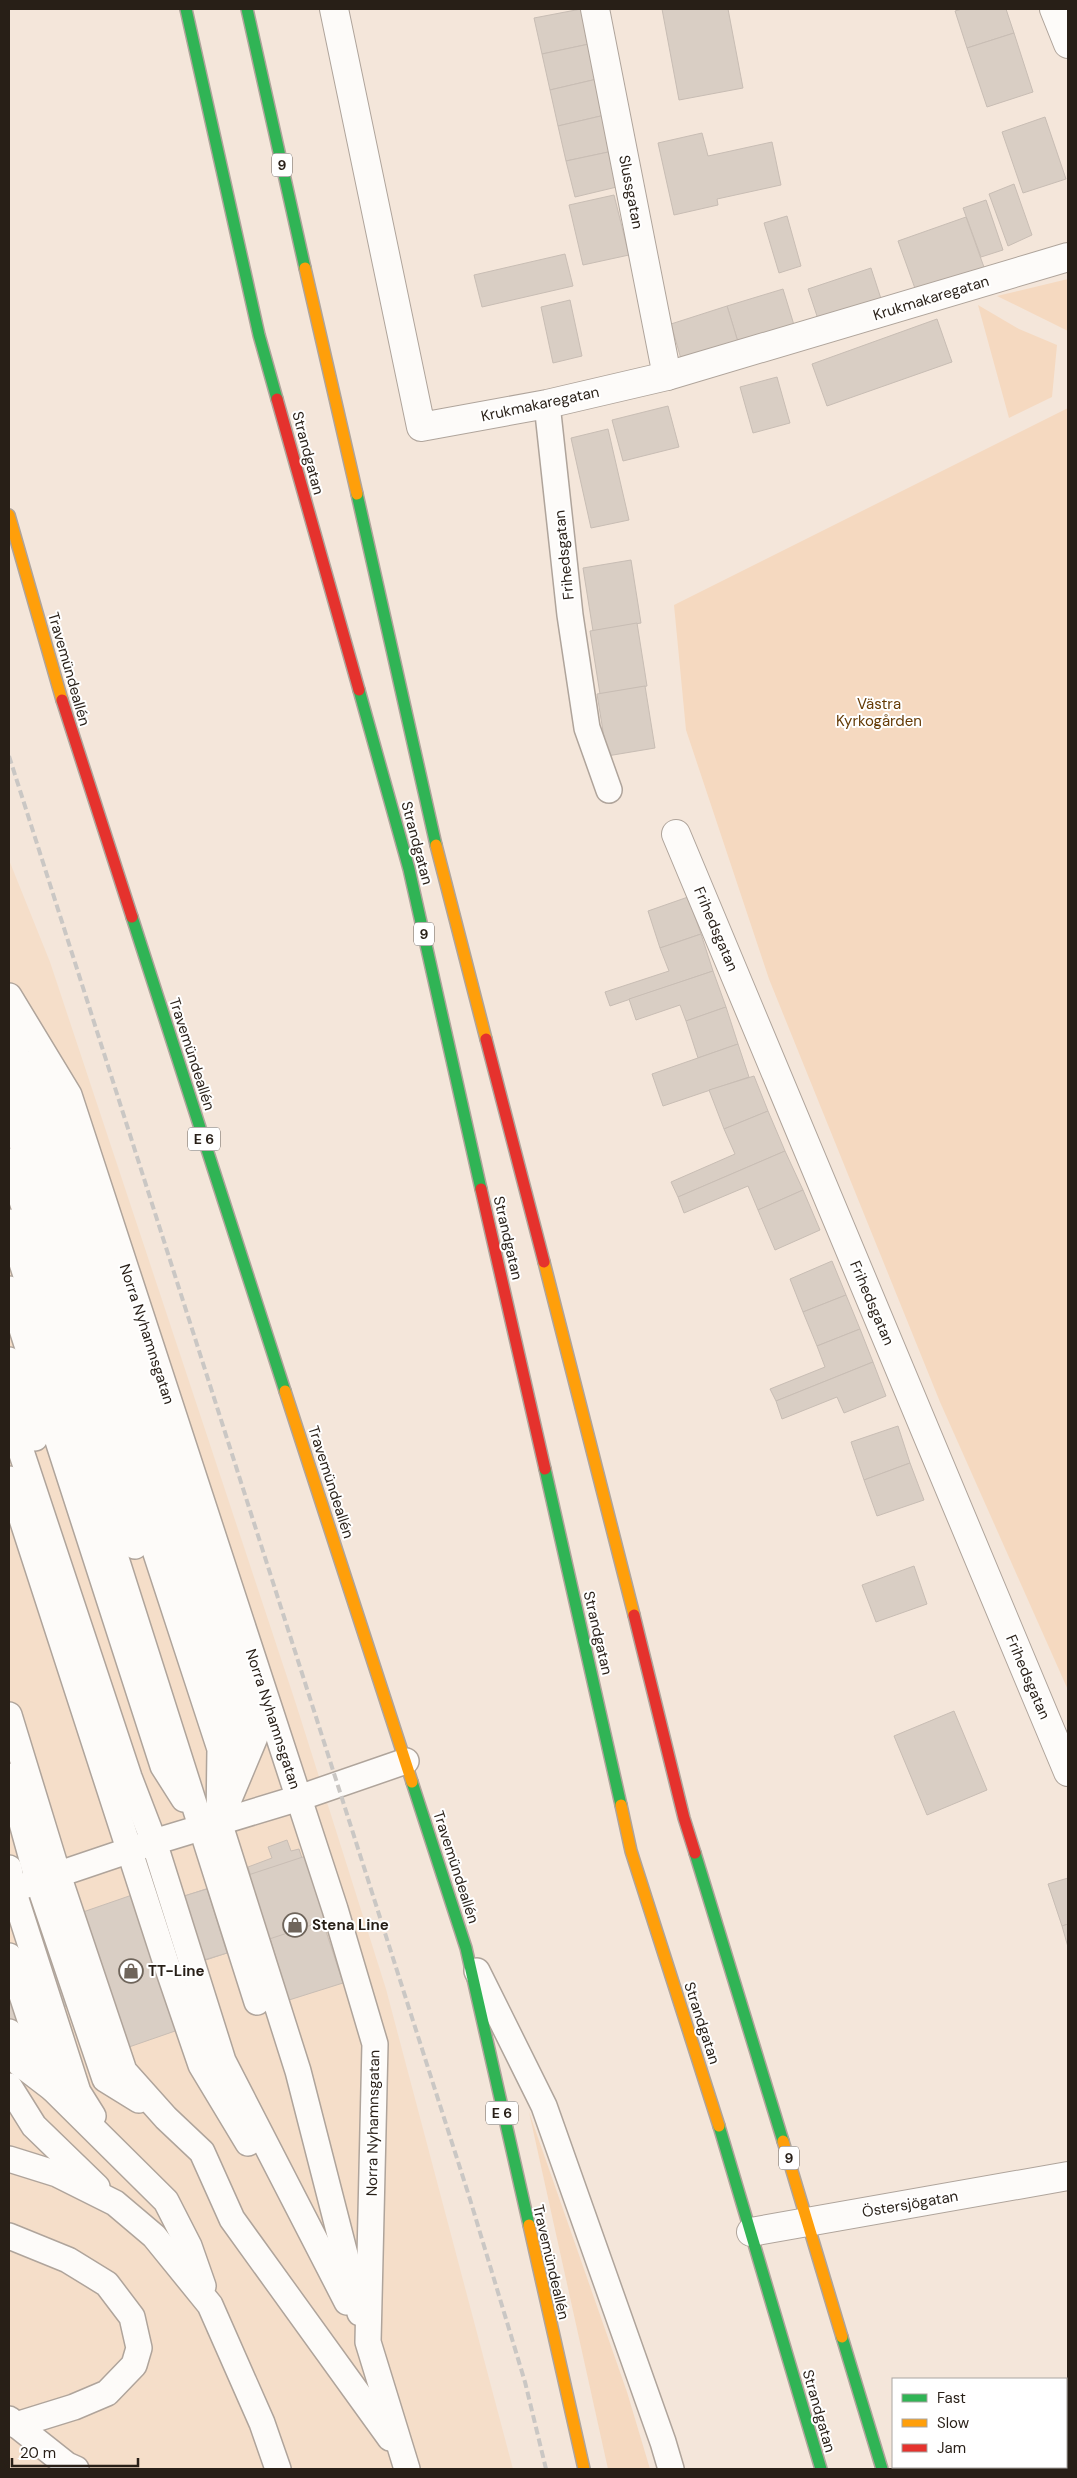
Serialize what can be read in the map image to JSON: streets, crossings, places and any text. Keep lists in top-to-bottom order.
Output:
{
  "streets": {
    "main road": [
      "9",
      "Strandgatan",
      "Travemündeallén",
      "E 6"
    ],
    "street": [
      "Slussgatan",
      "Krukmakaregatan",
      "Frihedsgatan",
      "Östersjögatan"
    ],
    "lane": ["Norra Nyhamnsgatan"]
  },
  "crossings": [
    ["Slussgatan", "Krukmakaregatan"],
    ["Krukmakaregatan", "Frihedsgatan"],
    ["Strandgatan", "Östersjögatan"]
  ],
  "parks": ["Västra Kyrkogården"],
  "places": {
    "shop": ["Stena Line", "TT-Line"]
  },
  "legend": ["Fast", "Slow", "Jam"],
  "scale_bar": "20 m"
}
